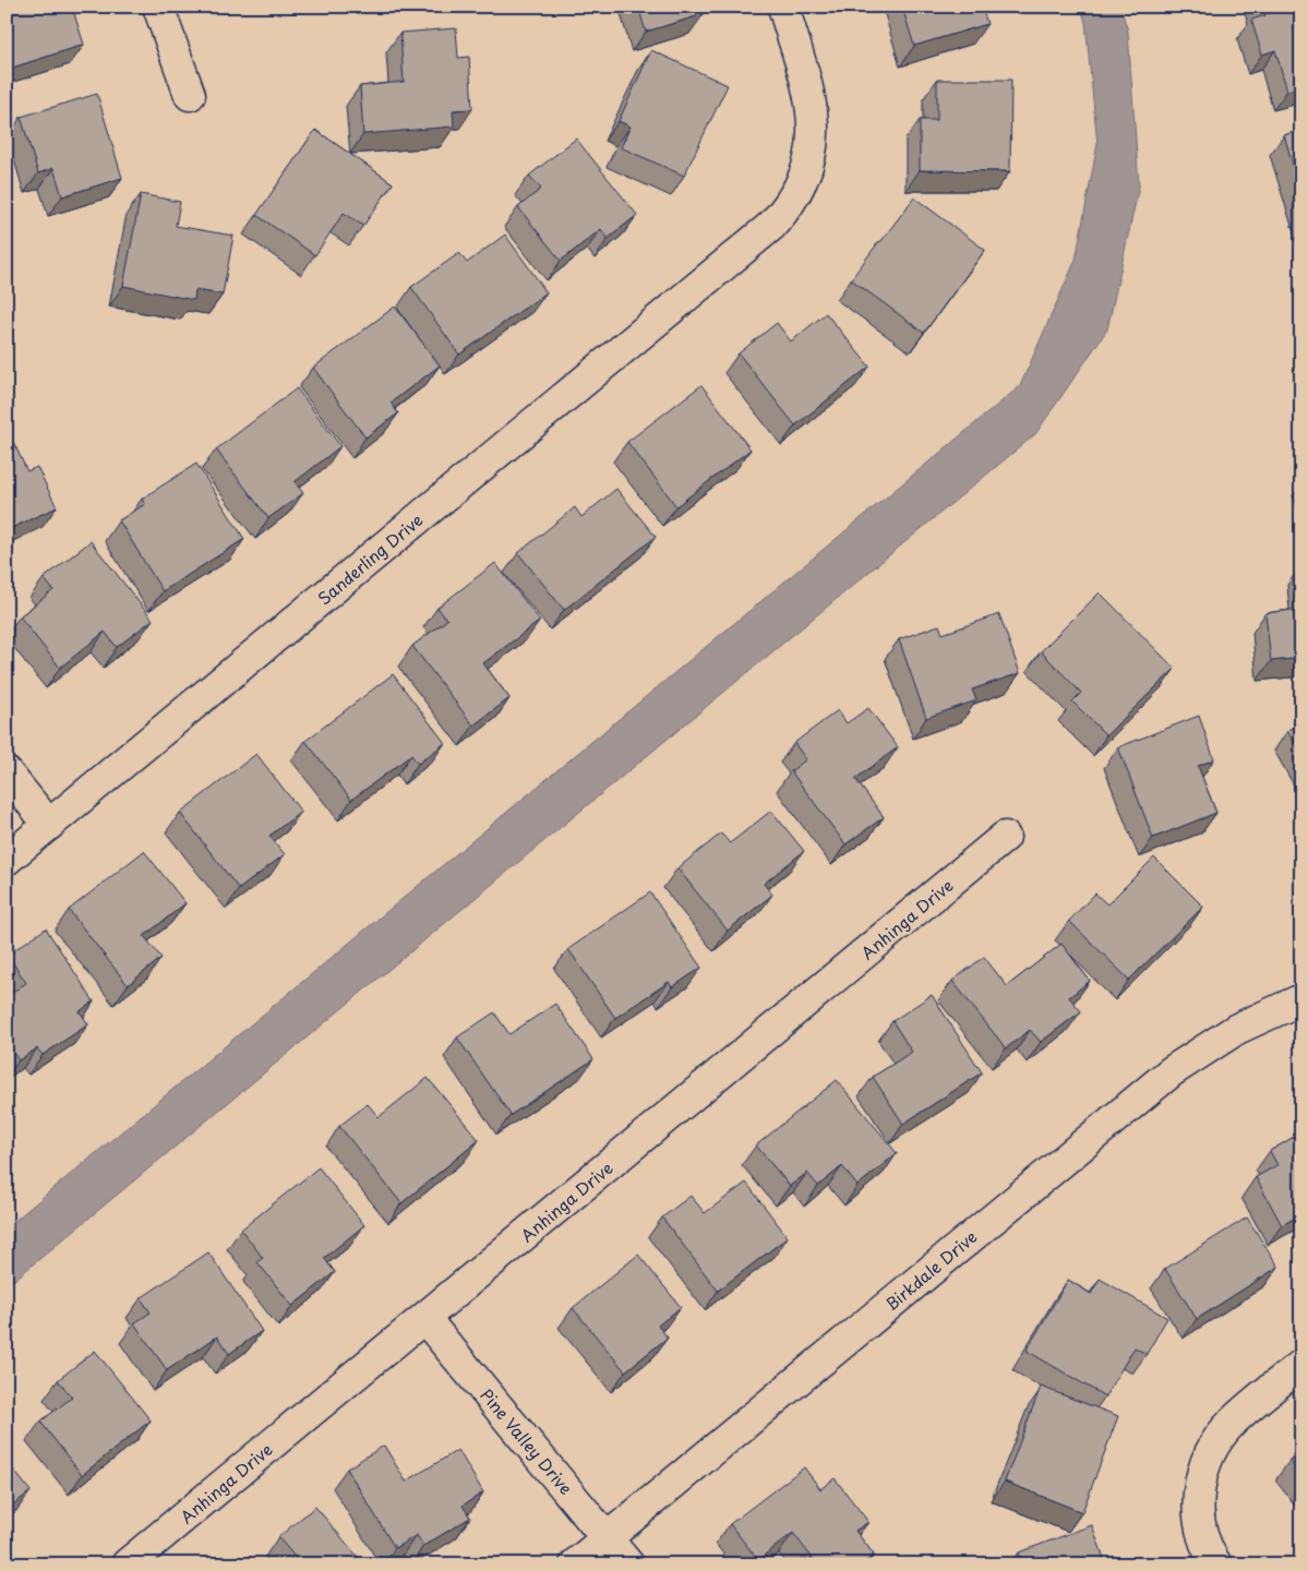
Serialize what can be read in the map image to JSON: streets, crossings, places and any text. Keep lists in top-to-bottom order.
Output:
{
  "streets": {
    "street": [
      "Sanderling Drive",
      "Anhinga Drive",
      "Birkdale Drive",
      "Pine Valley Drive"
    ]
  },
  "crossings": [
    ["Anhinga Drive", "Pine Valley Drive"],
    ["Birkdale Drive", "Pine Valley Drive"]
  ]
}
